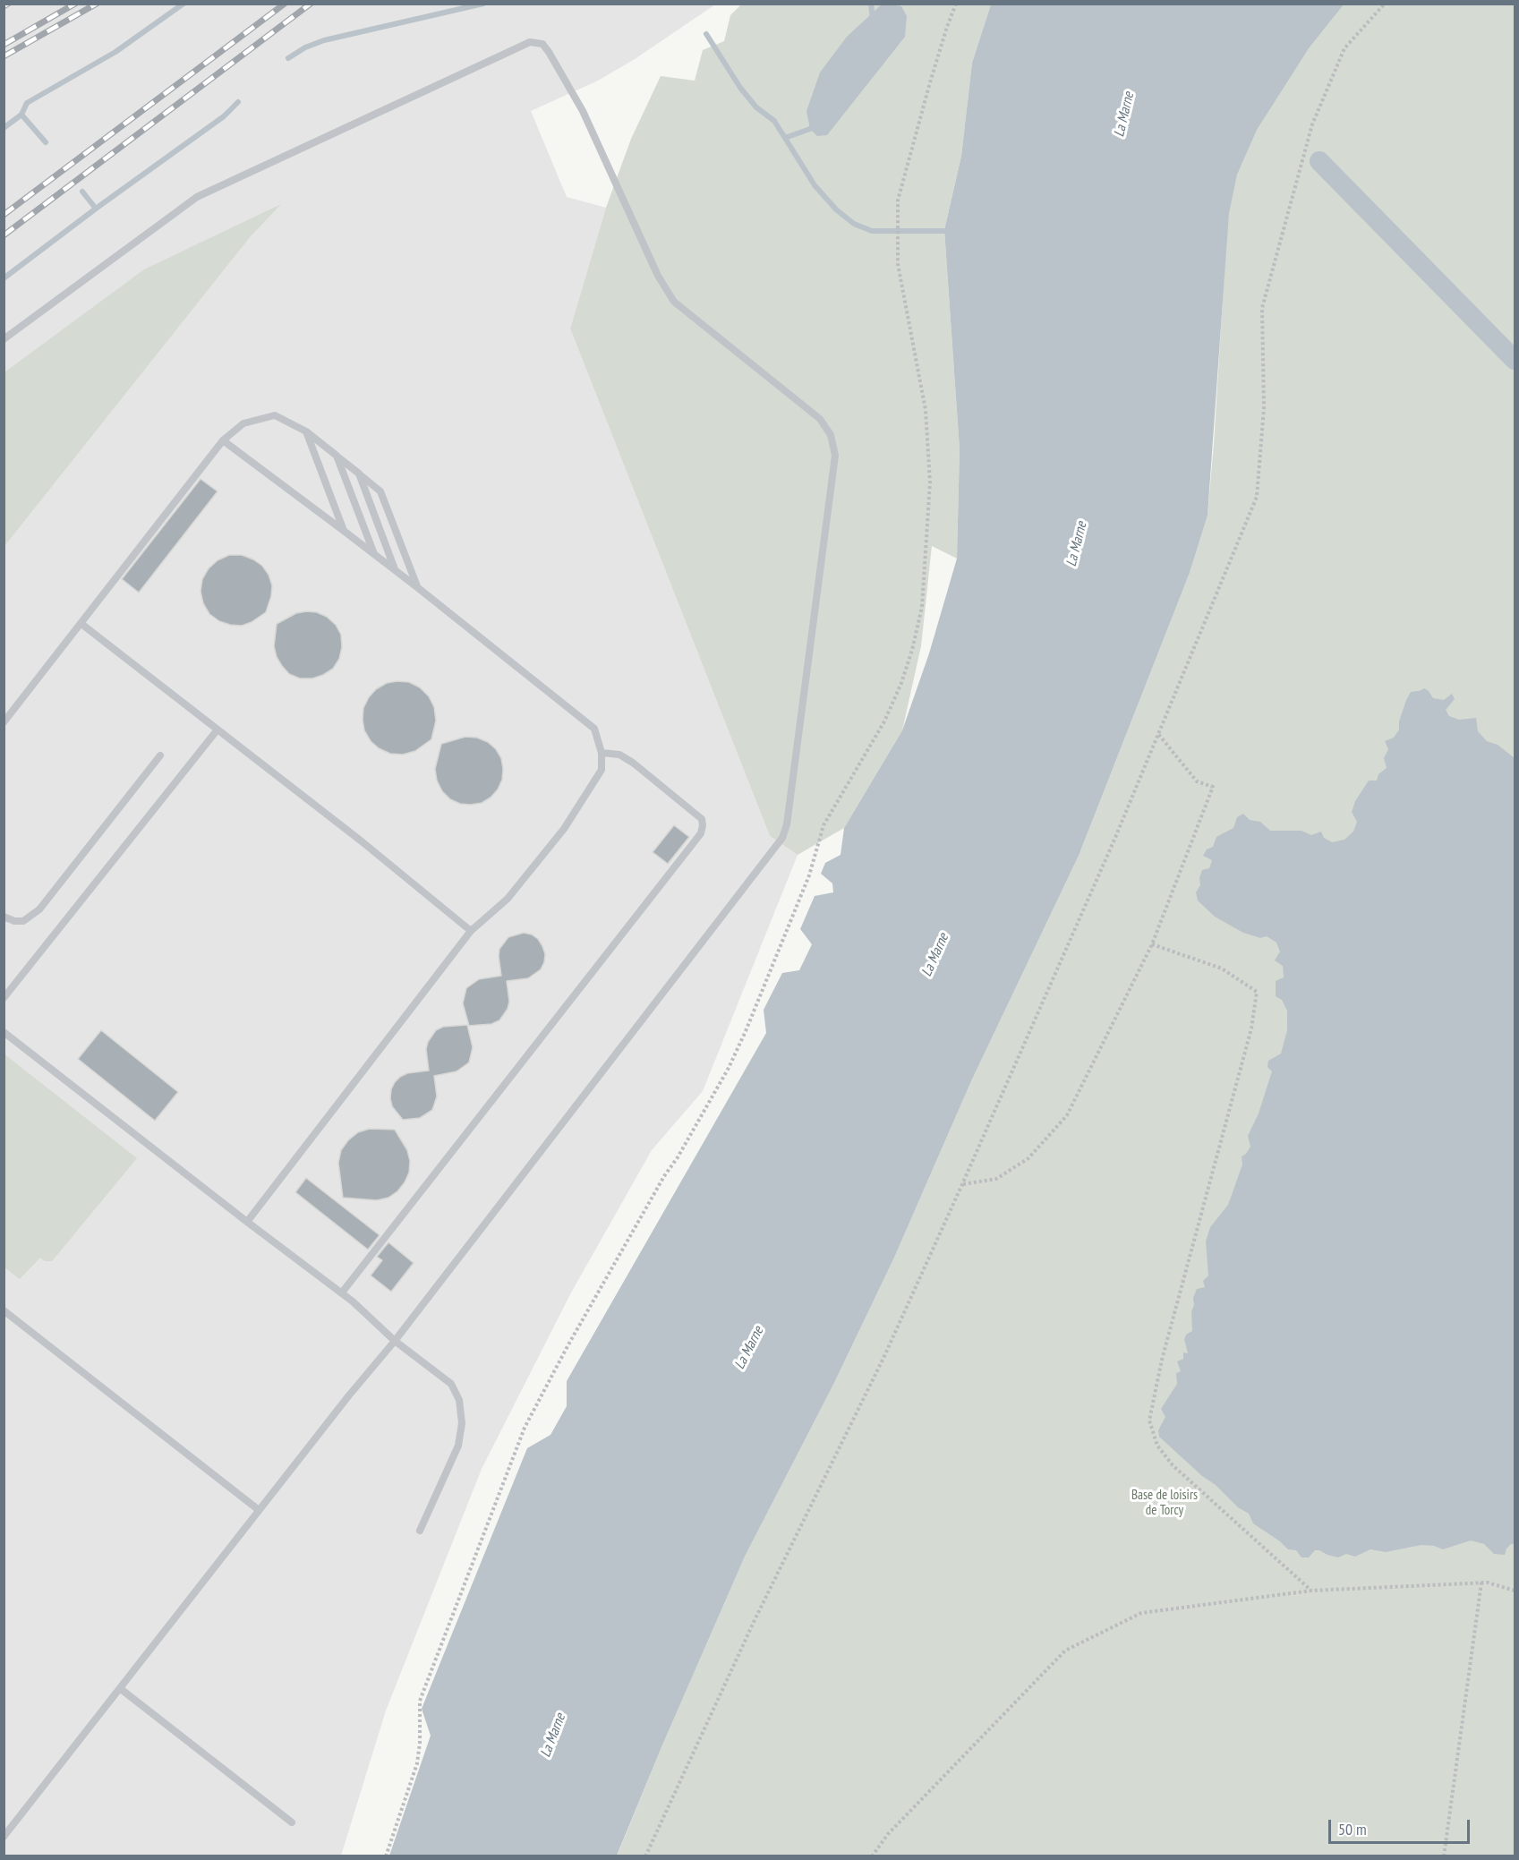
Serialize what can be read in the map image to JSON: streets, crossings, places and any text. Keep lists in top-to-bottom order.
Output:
{
  "water": ["La Marne"],
  "parks": ["Base de loisirs de Torcy"],
  "scale_bar": "50 m"
}
